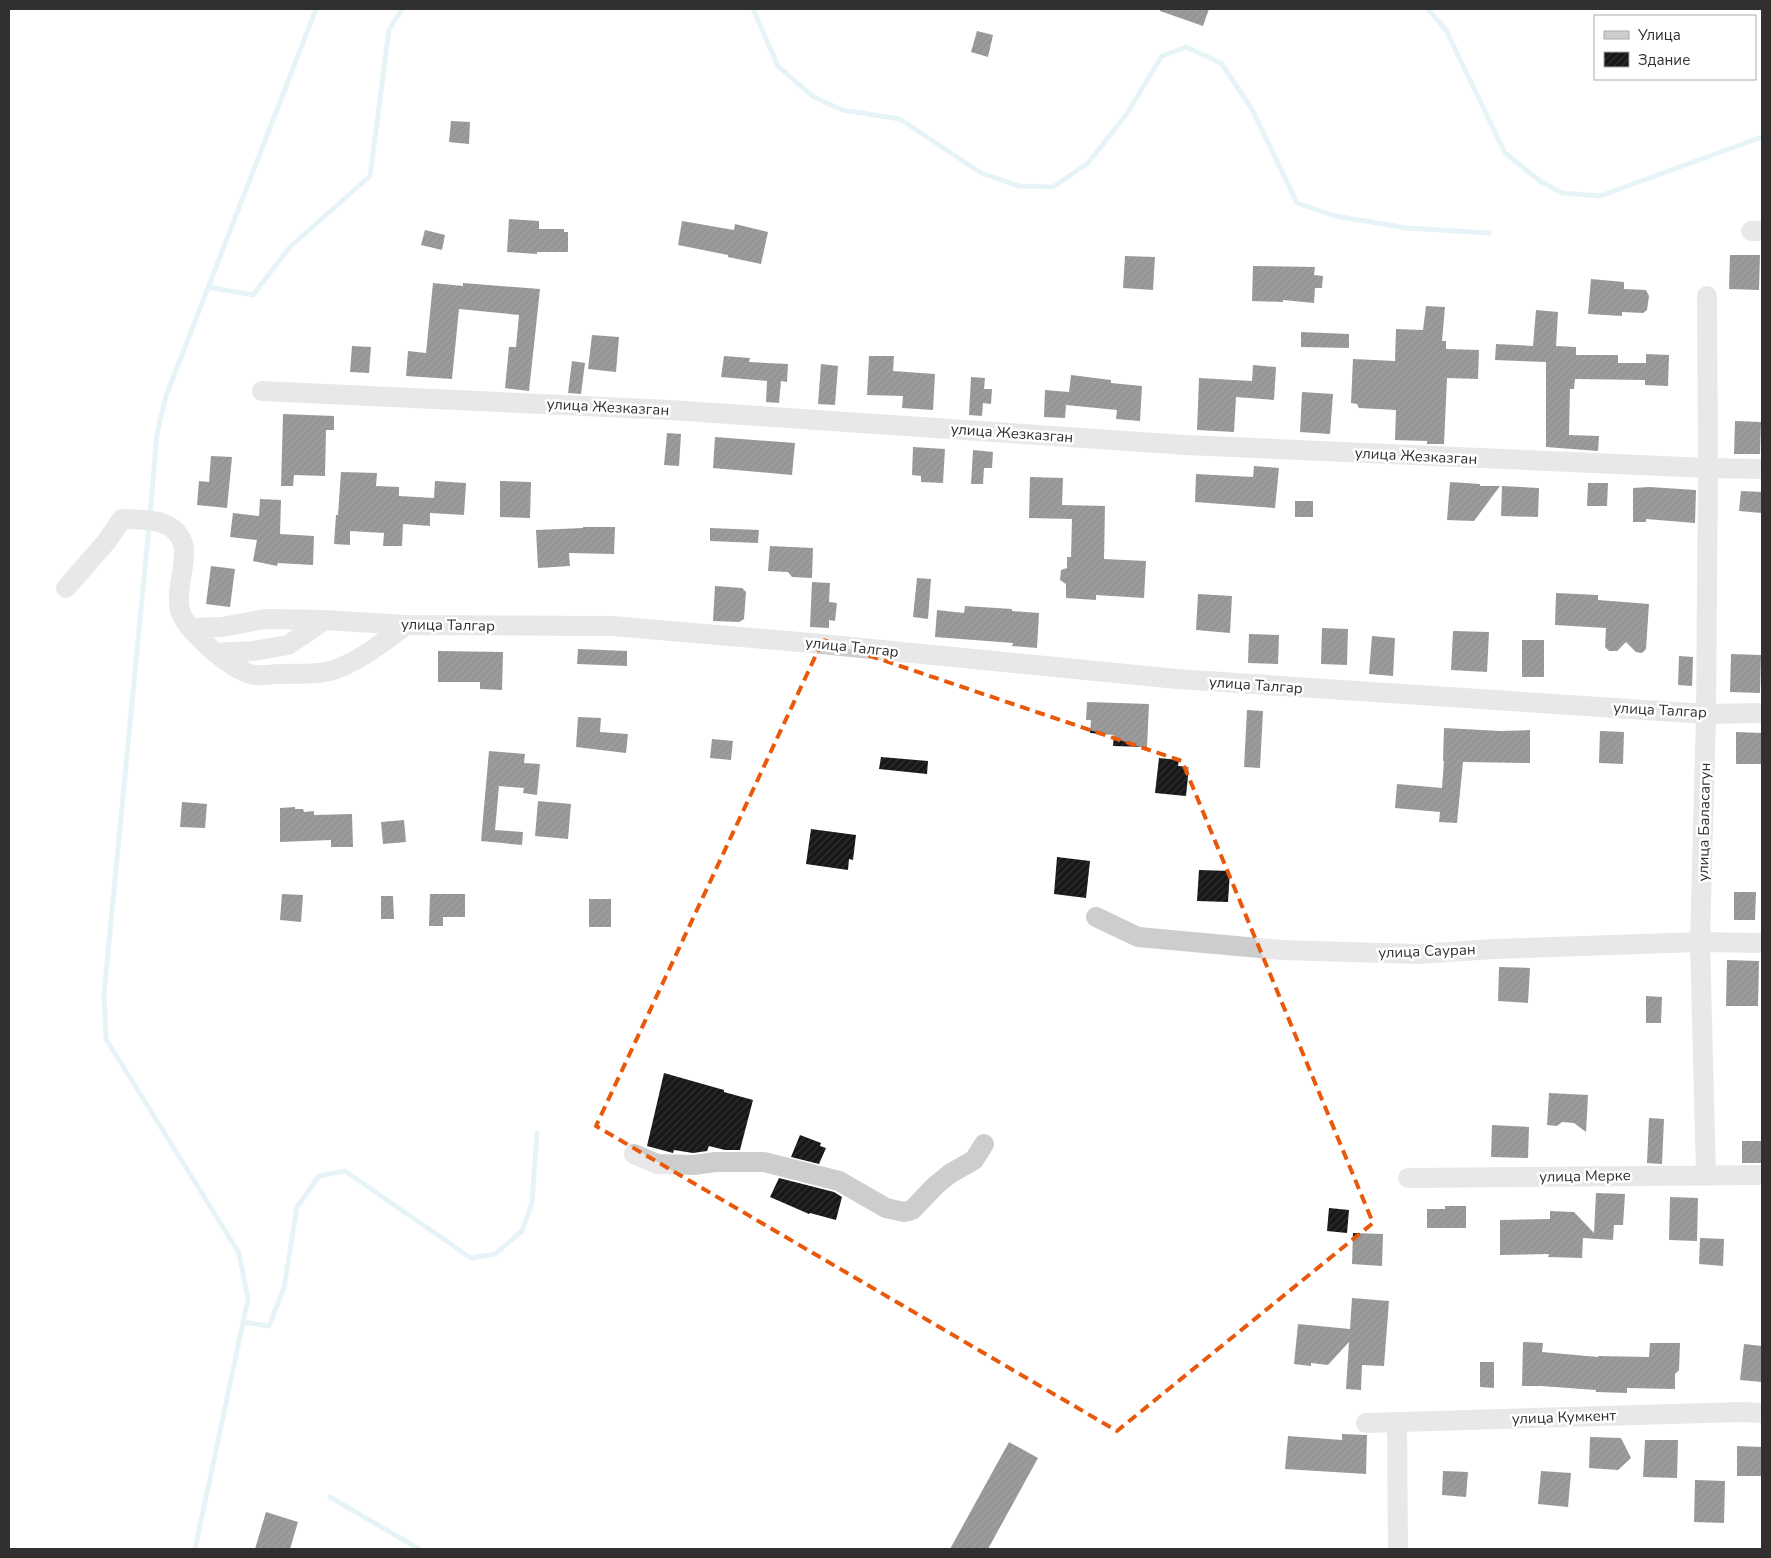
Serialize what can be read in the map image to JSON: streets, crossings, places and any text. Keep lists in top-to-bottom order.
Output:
{
  "streets": {
    "street": [
      "улица Жезказган",
      "улица Талгар",
      "улица Баласагун",
      "улица Сауран",
      "улица Мерке",
      "улица Кумкент"
    ]
  },
  "crossings": [
    ["улица Жезказган", "улица Баласагун"],
    ["улица Талгар", "улица Баласагун"],
    ["улица Баласагун", "улица Сауран"],
    ["улица Баласагун", "улица Мерке"]
  ],
  "legend": ["Улица", "Здание"]
}
